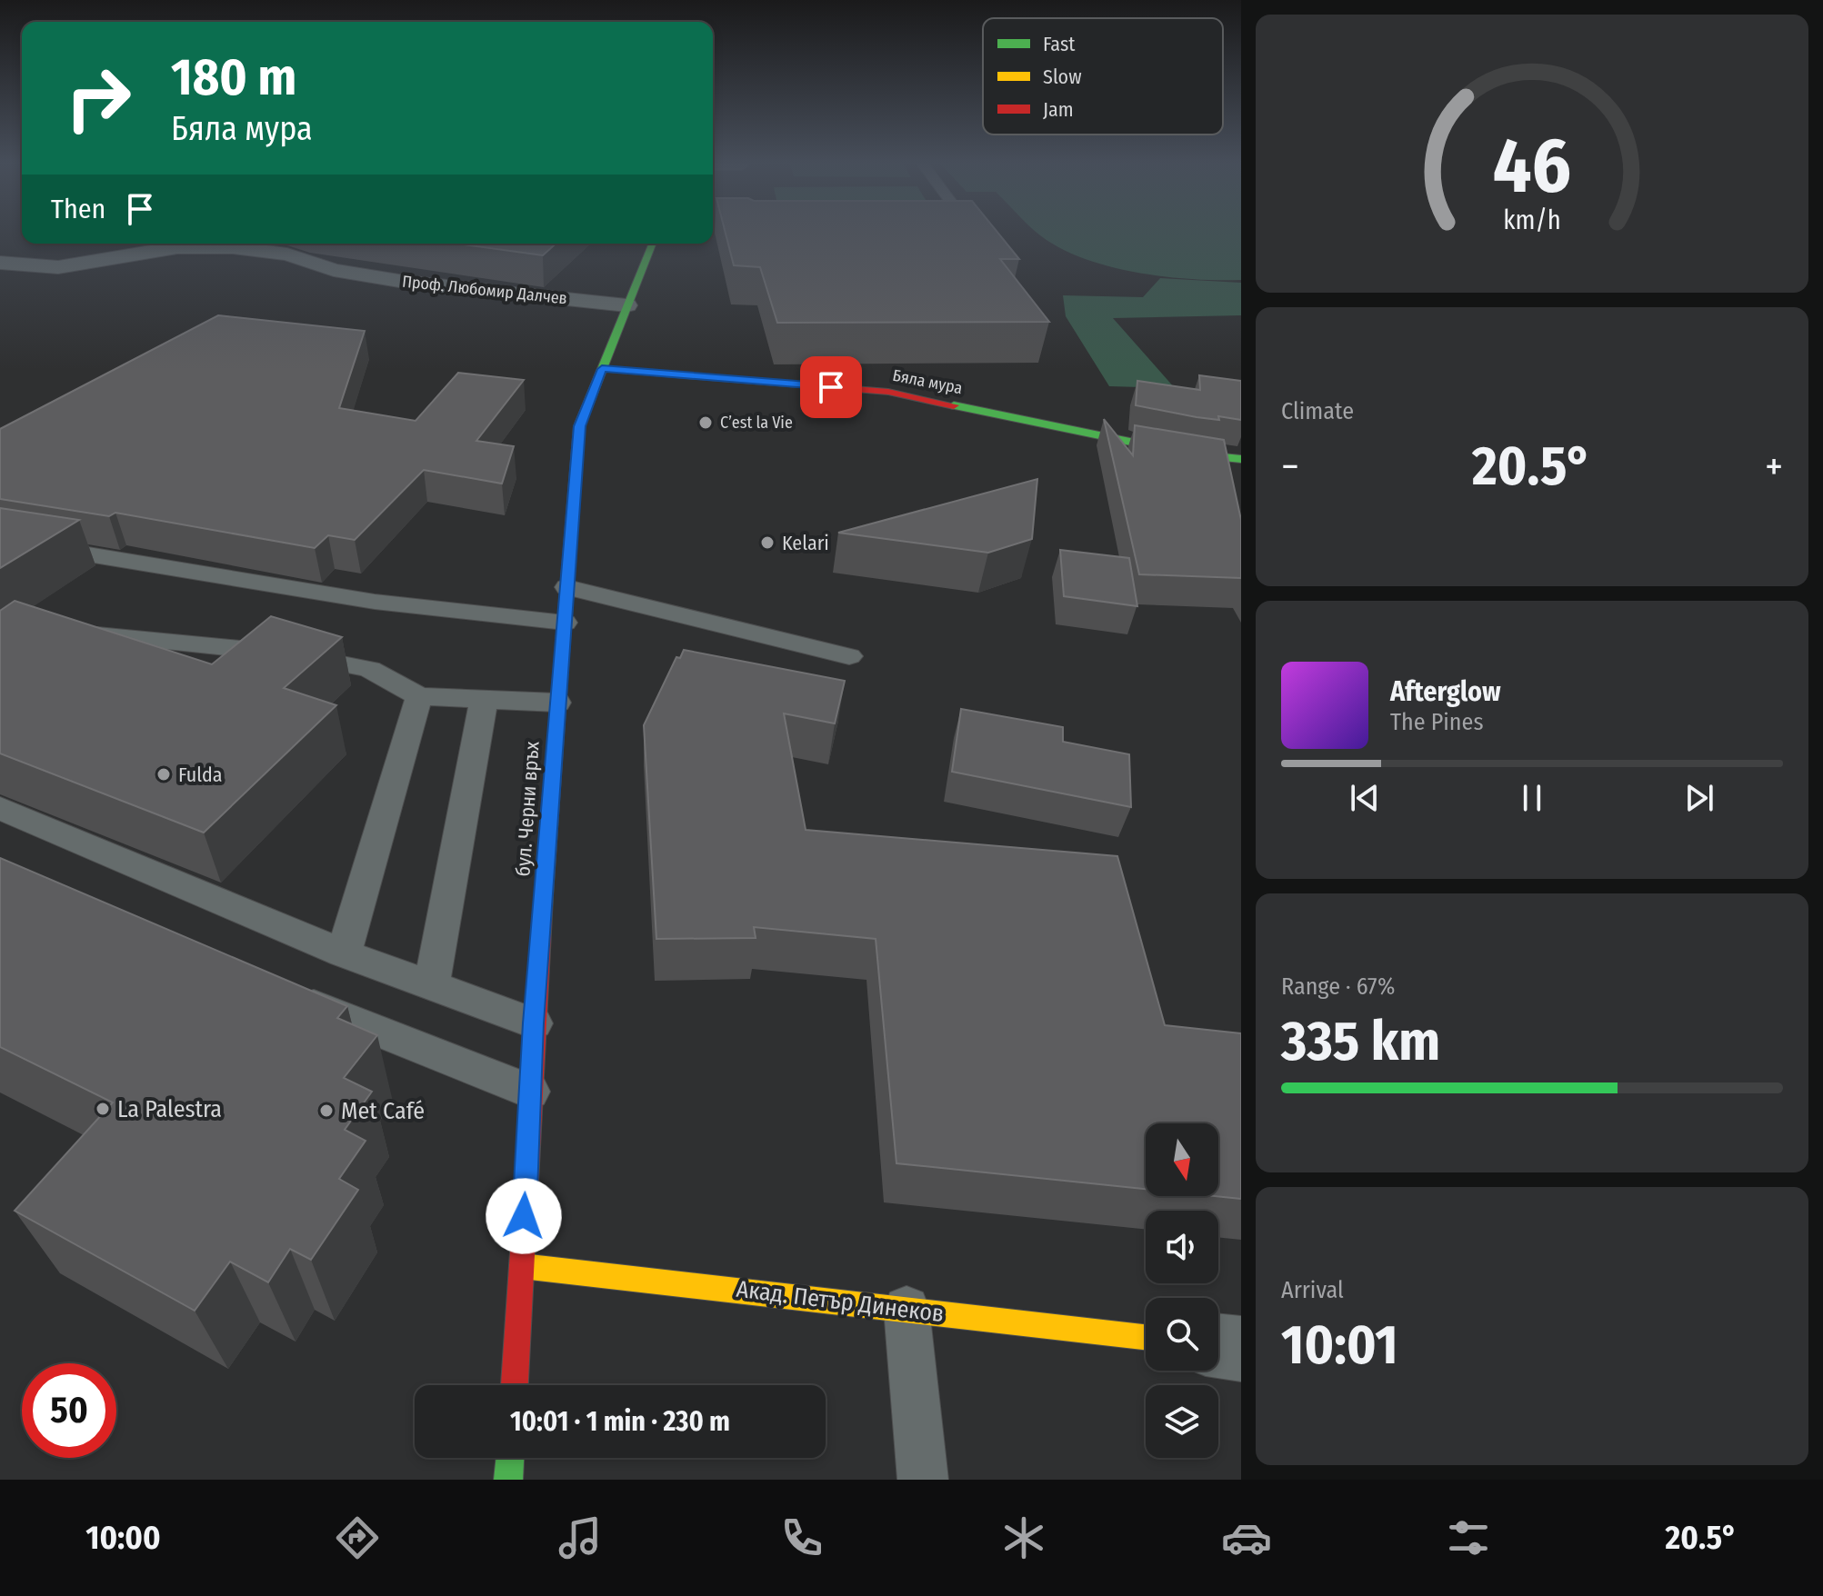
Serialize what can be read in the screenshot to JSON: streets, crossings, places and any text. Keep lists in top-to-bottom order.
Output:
{
  "streets": {
    "main road": ["Бяла мура", "бул. Черни връх", "Акад. Петър Динеков"],
    "street": ["Проф. Любомир Далчев"]
  },
  "crossings": [
    ["Проф. Любомир Далчев", "бул. Черни връх"],
    ["Бяла мура", "бул. Черни връх"],
    ["бул. Черни връх", "Акад. Петър Динеков"]
  ],
  "places": [
    "C’est la Vie",
    "Kelari",
    "Fulda",
    "La Palestra",
    "Met Café"
  ],
  "legend": ["Fast", "Slow", "Jam"],
  "north": "bottom",
  "page": {
    "turn": ["180 m", "Бяла мура"],
    "then": "Then",
    "tile": [
      "Climate",
      ["Range · 67%", "335 km"],
      ["Arrival", "10:01"]
    ],
    "heat": ["−", "20.5°", "+"],
    "song": ["Afterglow", "The Pines"],
    "limit": "50",
    "trip": "10:01 · 1 min · 230 m",
    "tabs": ["10:00", "20.5°"],
    "gauge": ["46", "km/h"]
  }
}
